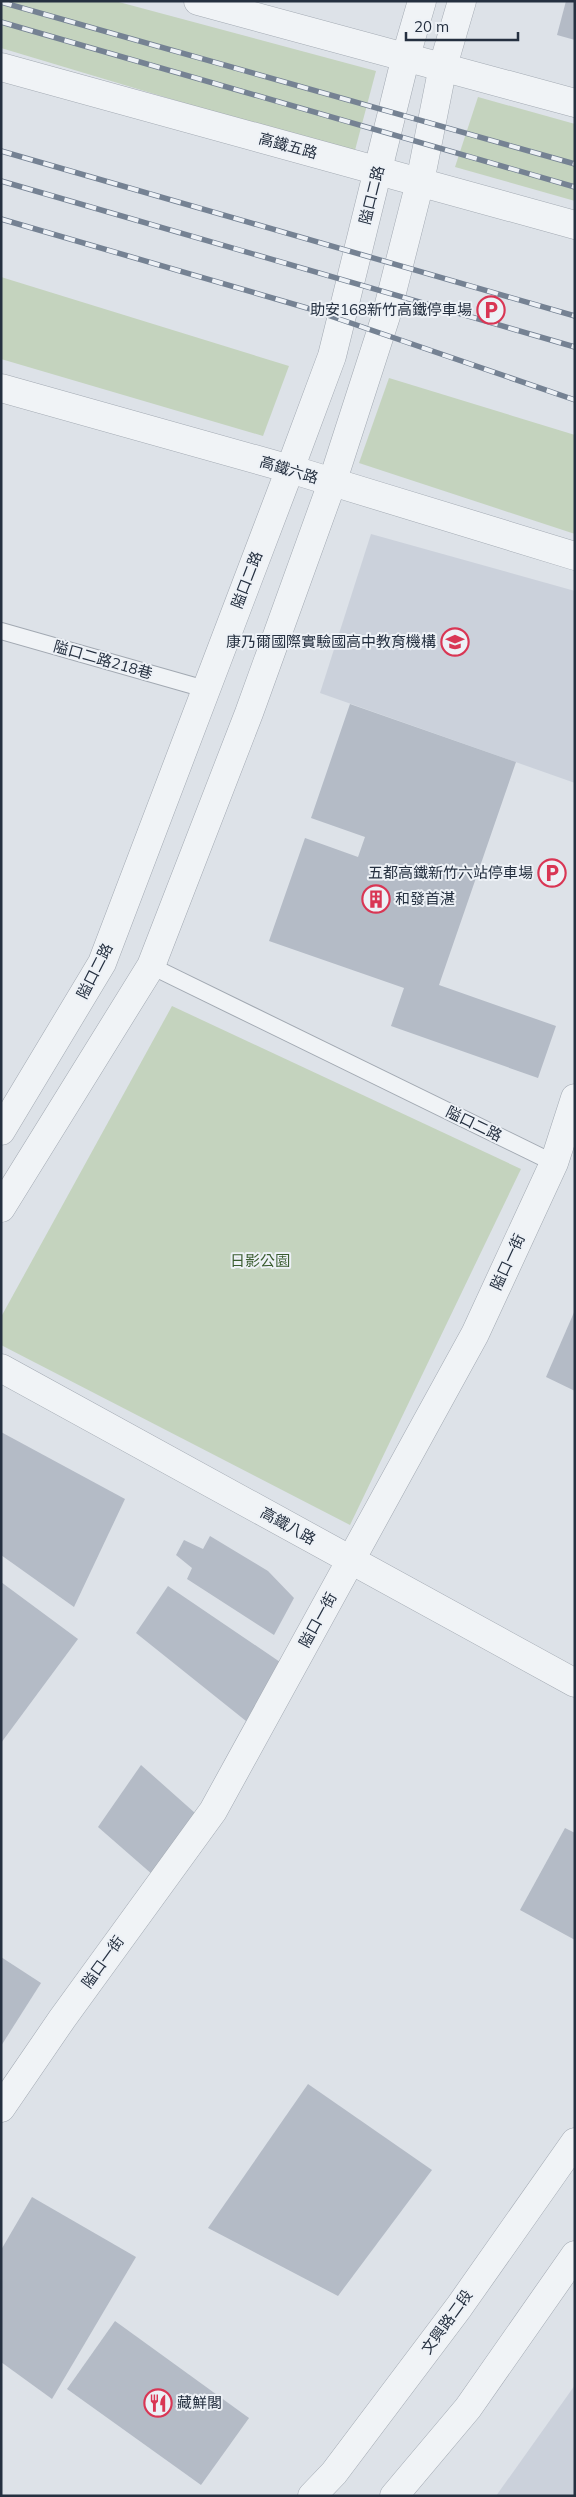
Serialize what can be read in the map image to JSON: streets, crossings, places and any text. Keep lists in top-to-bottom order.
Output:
{
  "streets": {
    "street": [
      "高鐵五路",
      "隘口二路",
      "高鐵六路",
      "隘口一街",
      "高鐵八路",
      "文興路二段"
    ],
    "lane": ["隘口二路218巷"]
  },
  "crossings": [
    ["高鐵五路", "隘口二路"],
    ["隘口二路", "高鐵六路"],
    ["隘口二路", "隘口二路218巷"],
    ["隘口二路", "隘口一街"],
    ["隘口一街", "高鐵八路"]
  ],
  "parks": ["日影公園"],
  "places": {
    "parking": ["助安168新竹高鐵停車場", "五都高鐵新竹六站停車場"],
    "school or university": ["康乃爾國際實驗國高中教育機構"],
    "building": ["和發首湛"],
    "restaurant": ["藏鮮閣"]
  },
  "scale_bar": "20 m"
}
